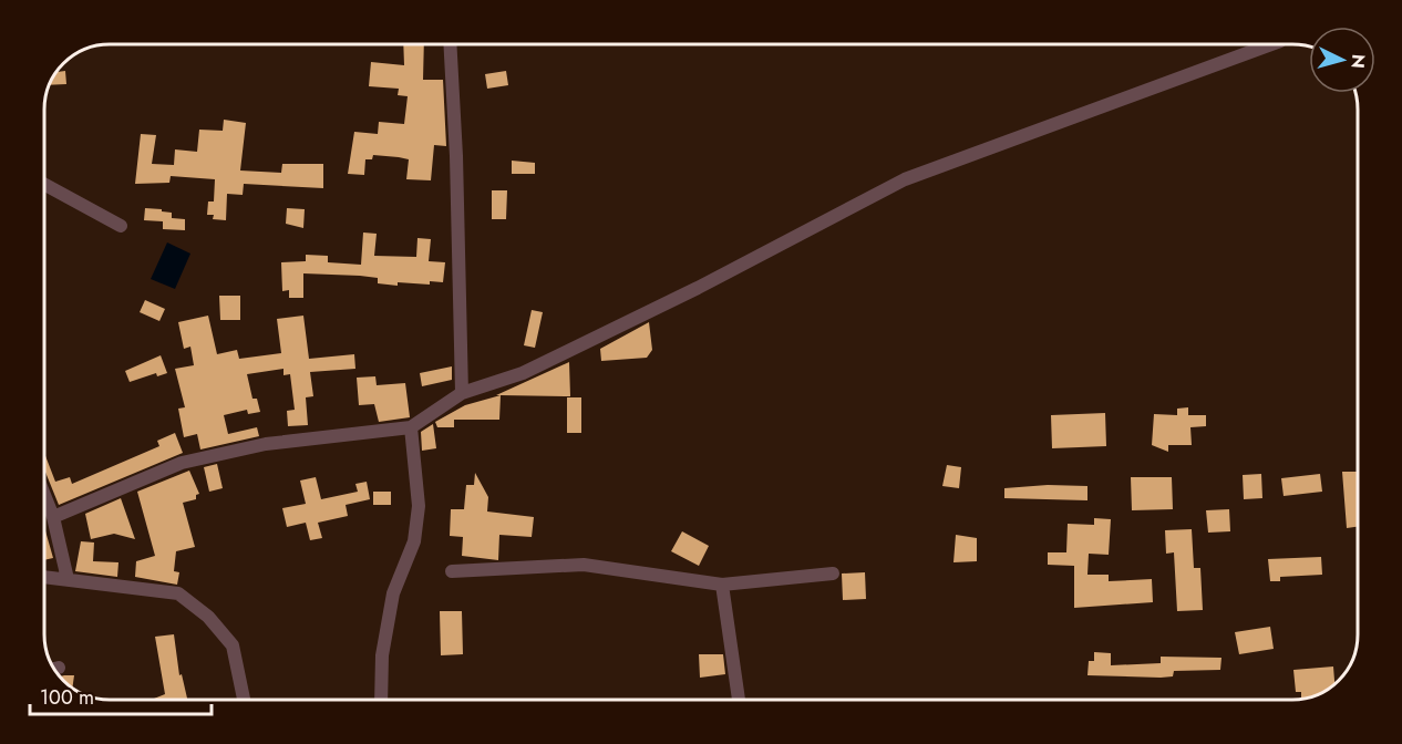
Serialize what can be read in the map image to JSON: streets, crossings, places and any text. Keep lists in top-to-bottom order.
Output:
{
  "scale_bar": "100 m",
  "north": "right"
}
